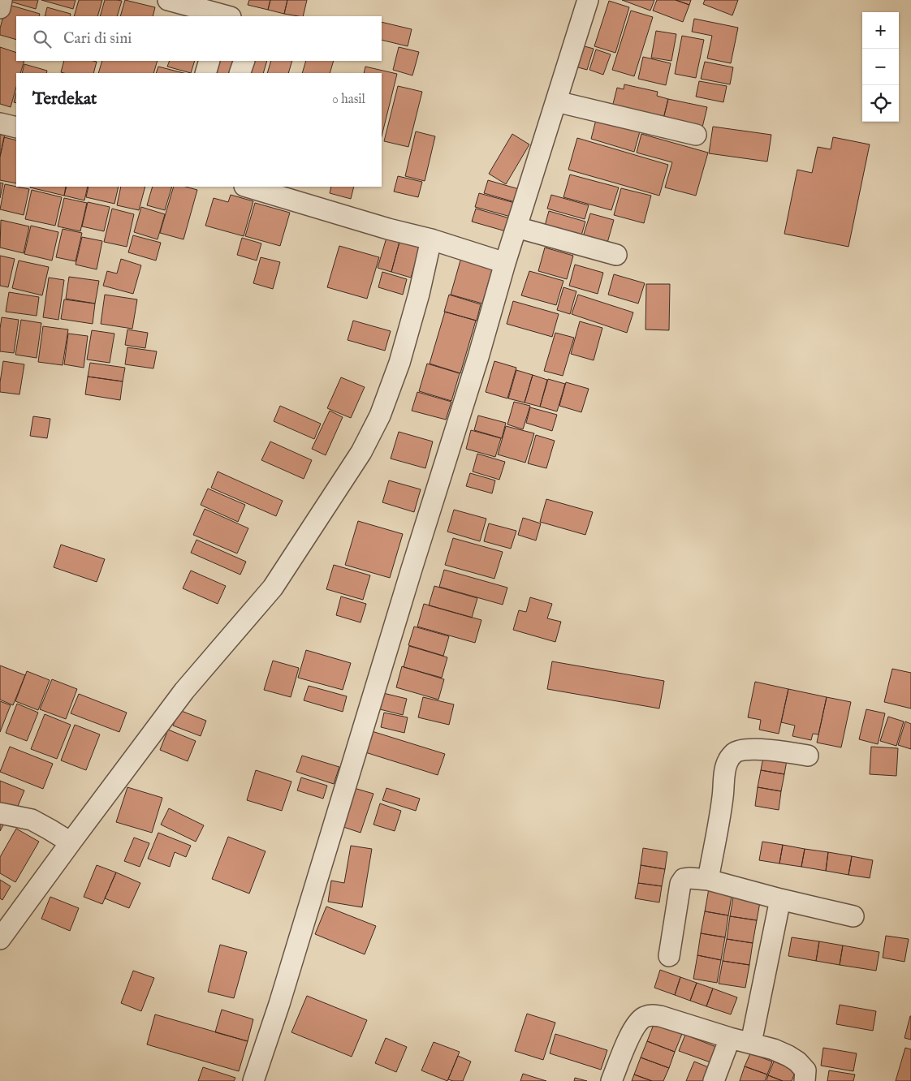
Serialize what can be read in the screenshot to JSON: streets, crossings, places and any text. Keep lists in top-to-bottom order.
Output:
{
  "page": {
    "map_buttons": ["+", "−"],
    "search": "Cari di sini",
    "heading": ["Terdekat", "0 hasil"]
  }
}
